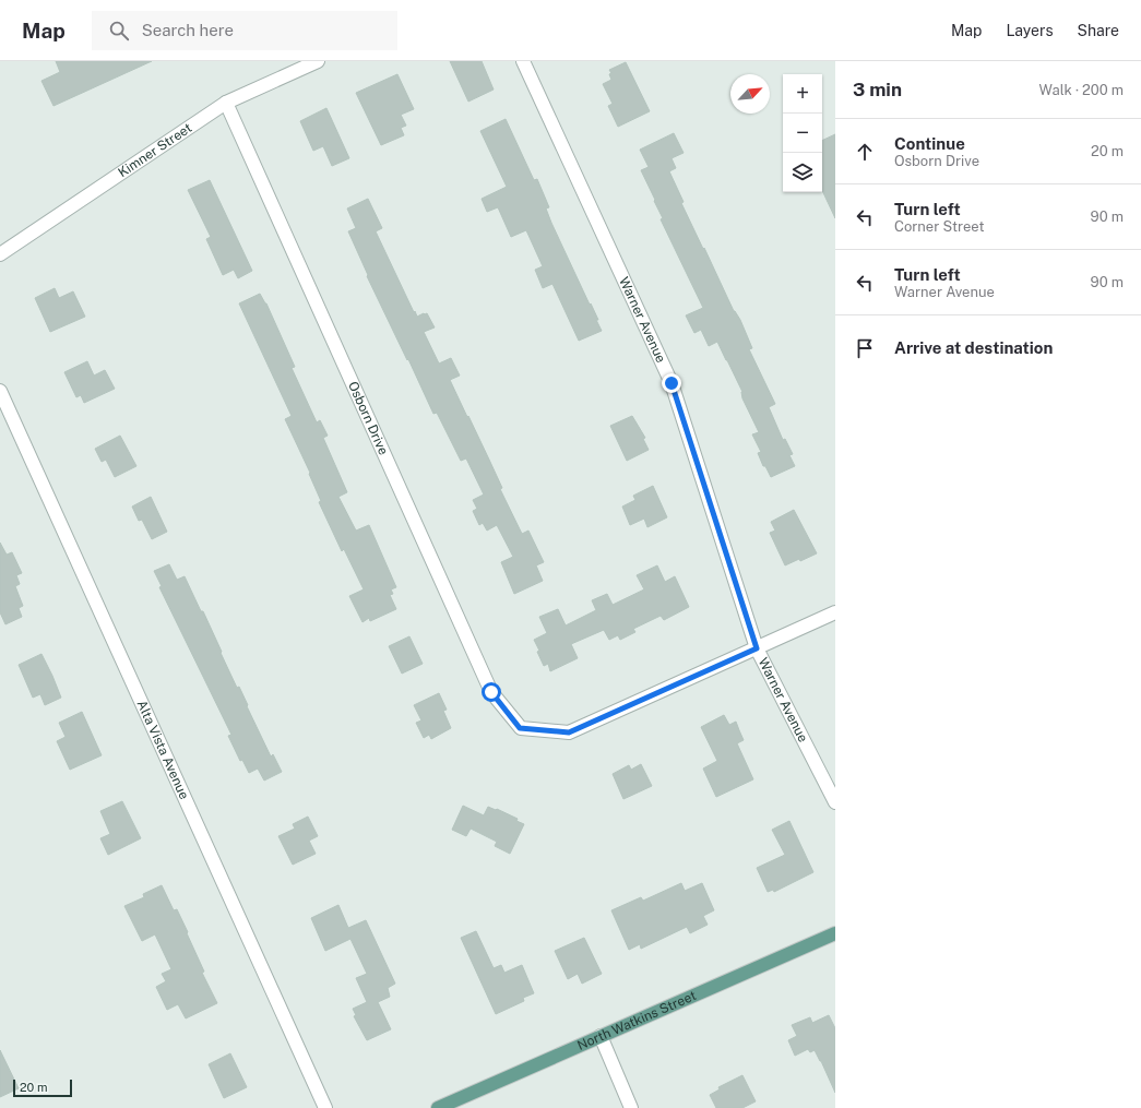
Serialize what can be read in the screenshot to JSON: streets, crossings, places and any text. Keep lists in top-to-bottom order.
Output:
{
  "streets": {
    "main road": ["North Watkins Street"],
    "street": [
      "Kimner Street",
      "Warner Avenue",
      "Osborn Drive",
      "Alta Vista Avenue"
    ]
  },
  "crossings": [
    ["Kimner Street", "Osborn Drive"],
    ["Warner Avenue", "Osborn Drive"]
  ],
  "scale_bar": "20 m",
  "north": "top right",
  "page": {
    "header": "Map",
    "search": "Search here",
    "nav": ["Map", "Layers", "Share"],
    "heading": ["3 min", "Walk · 200 m"],
    "map_buttons": ["+", "−"],
    "list": [
      ["Continue", "Osborn Drive", "20 m"],
      ["Turn left", "Corner Street", "90 m"],
      ["Turn left", "Warner Avenue", "90 m"],
      "Arrive at destination"
    ],
    "scale": "20 m"
  }
}
